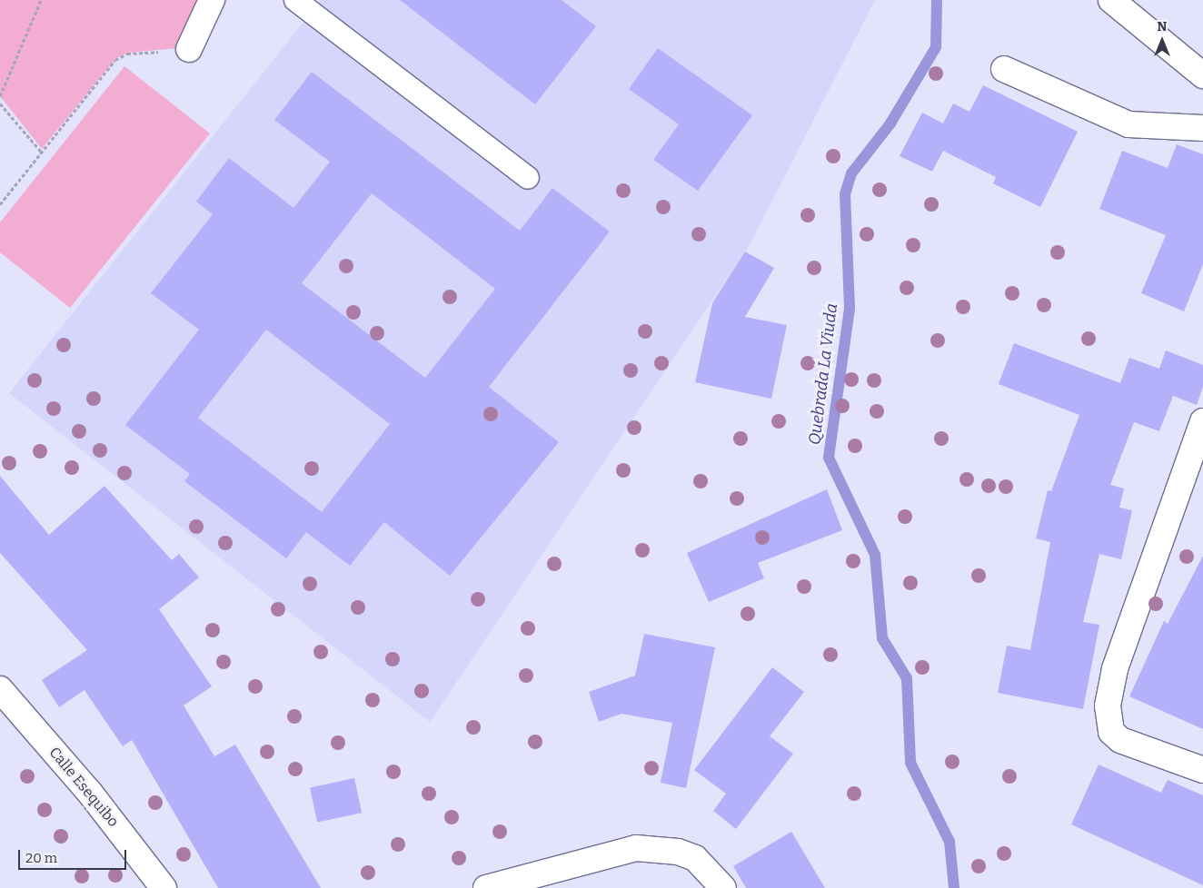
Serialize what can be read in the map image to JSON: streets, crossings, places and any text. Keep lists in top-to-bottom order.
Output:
{
  "streets": {
    "street": ["Calle Esequibo"]
  },
  "water": ["Quebrada La Viuda"],
  "scale_bar": "20 m",
  "north": "top"
}
